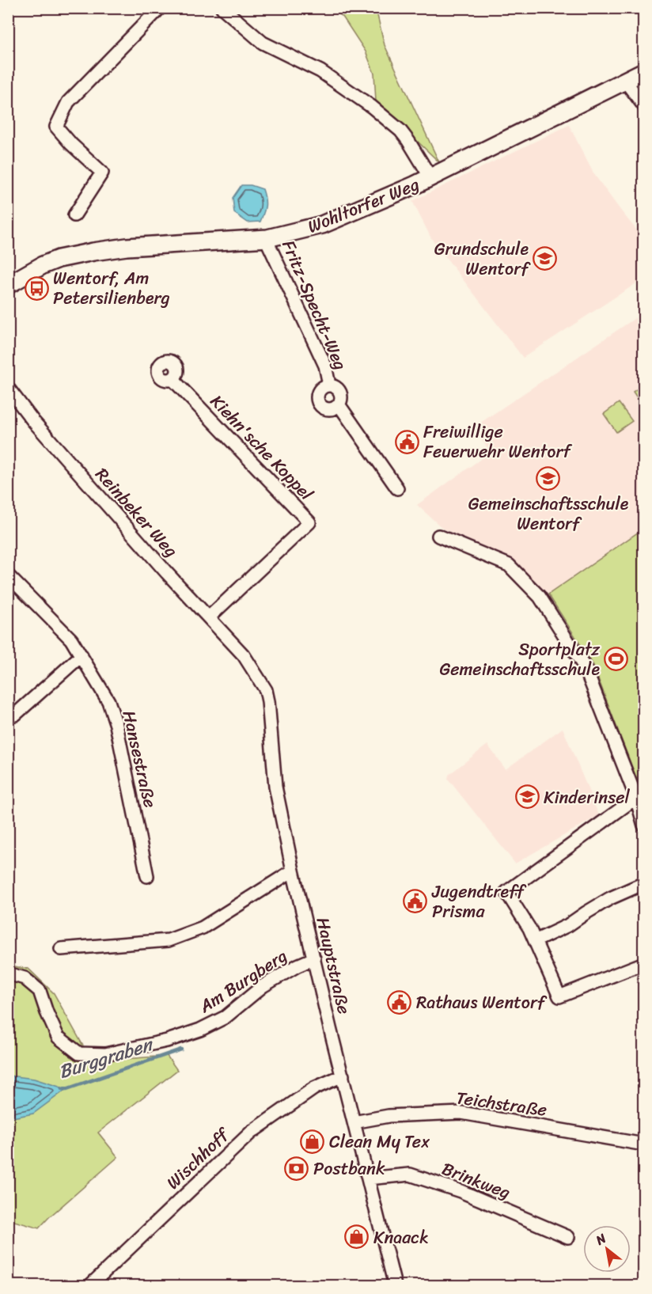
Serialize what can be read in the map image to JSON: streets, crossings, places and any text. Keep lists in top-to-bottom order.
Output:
{
  "streets": {
    "main road": ["Wohltorfer Weg"],
    "street": [
      "Fritz-Specht-Weg",
      "Kiehn'sche Koppel",
      "Reinbeker Weg",
      "Hansestraße",
      "Hauptstraße",
      "Am Burgberg",
      "Teichstraße",
      "Wischhoff",
      "Brinkweg"
    ]
  },
  "crossings": [
    ["Wohltorfer Weg", "Fritz-Specht-Weg"],
    ["Kiehn'sche Koppel", "Reinbeker Weg"],
    ["Reinbeker Weg", "Hauptstraße"],
    ["Hauptstraße", "Am Burgberg"],
    ["Hauptstraße", "Teichstraße"],
    ["Hauptstraße", "Wischhoff"],
    ["Hauptstraße", "Brinkweg"]
  ],
  "water": ["Burggraben"],
  "places": {
    "school or university": ["Grundschule Wentorf", "Gemeinschaftsschule Wentorf", "Kinderinsel"],
    "bus stop": ["Wentorf, Am Petersilienberg"],
    "public building": ["Freiwillige Feuerwehr Wentorf", "Jugendtreff Prisma", "Rathaus Wentorf"],
    "sports": ["Sportplatz Gemeinschaftsschule"],
    "shop": ["Clean My Tex", "Knaack"],
    "bank": ["Postbank"]
  },
  "north": "top left"
}
